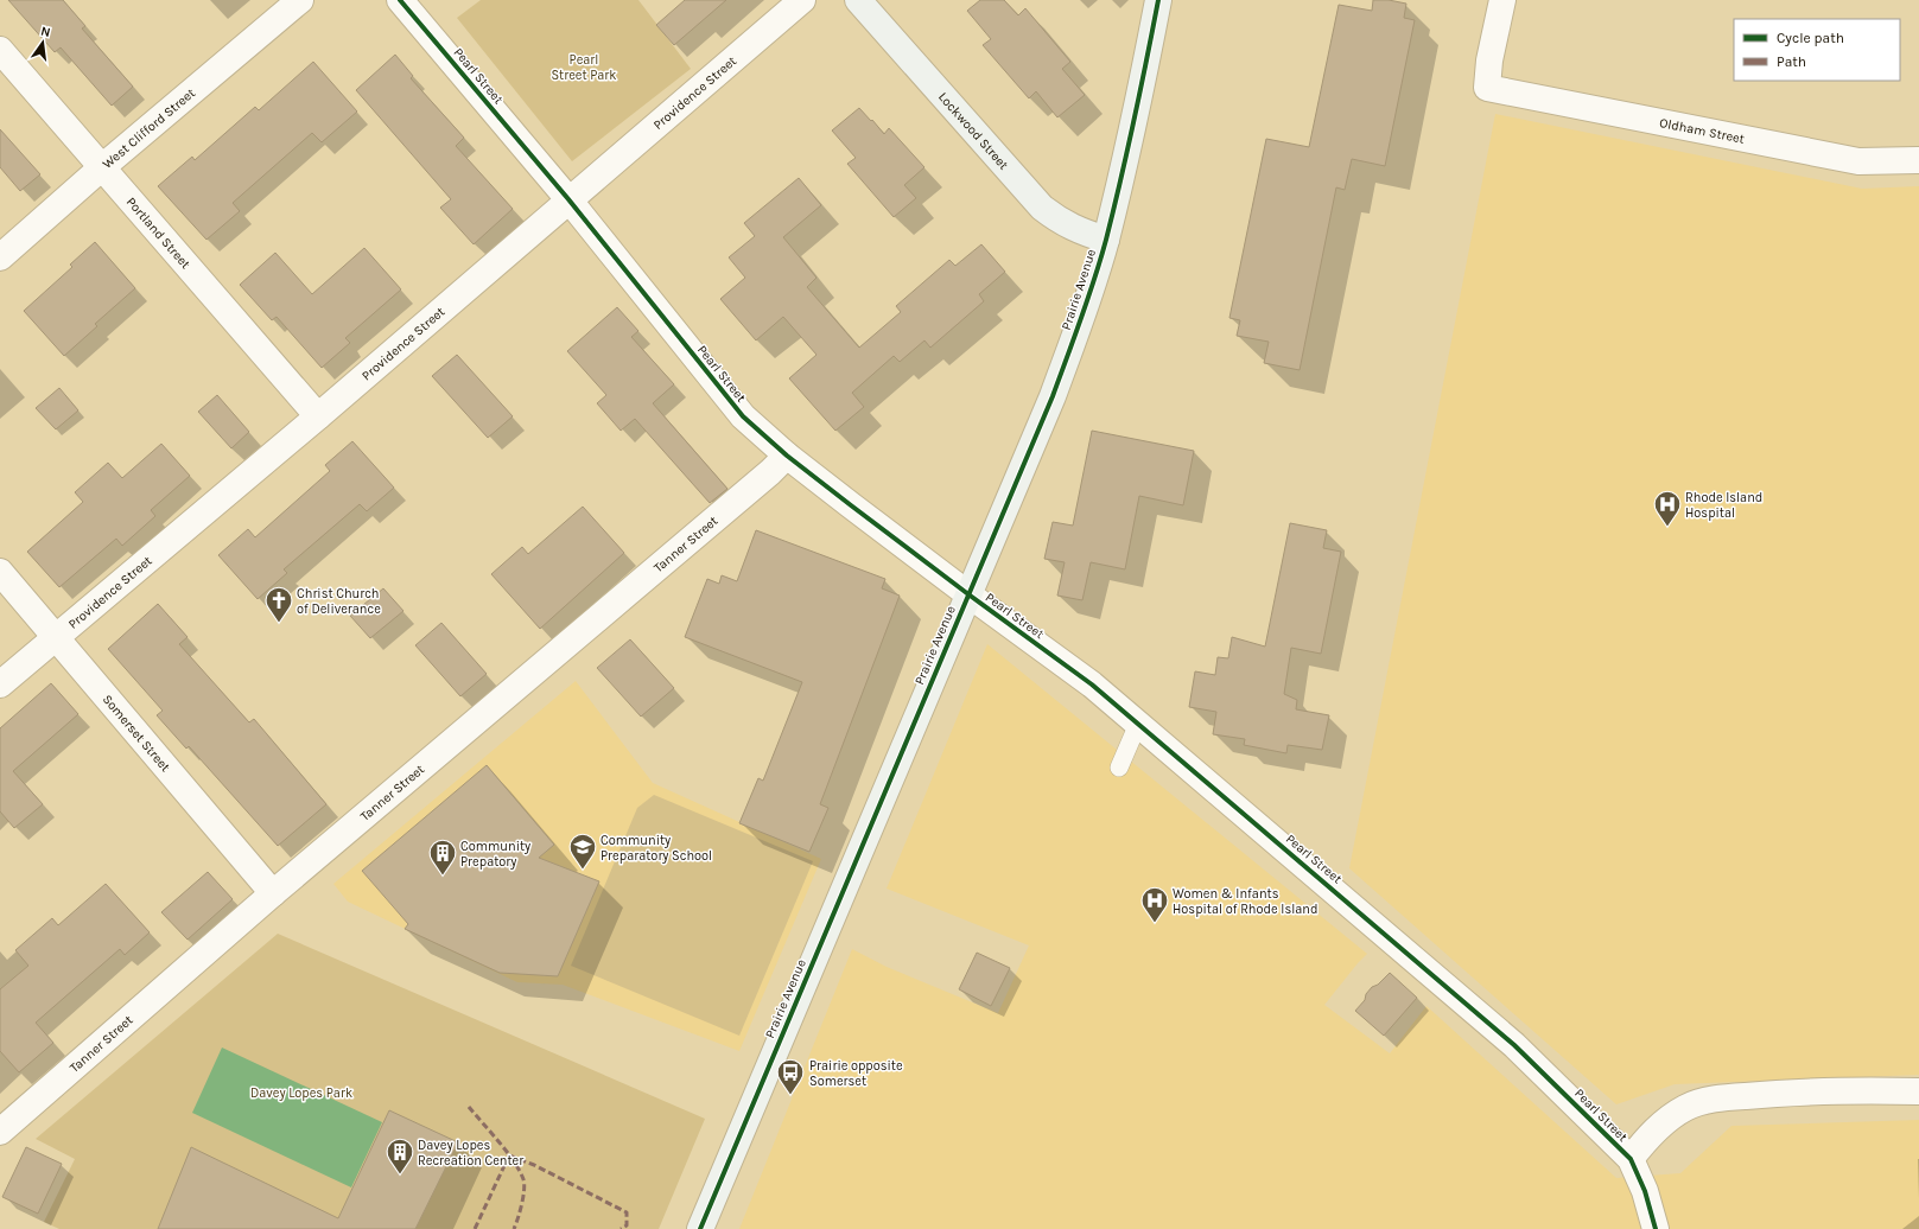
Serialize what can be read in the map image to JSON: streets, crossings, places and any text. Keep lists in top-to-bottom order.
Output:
{
  "streets": {
    "street": [
      "Pearl Street",
      "Providence Street",
      "West Clifford Street",
      "Lockwood Street",
      "Oldham Street",
      "Portland Street",
      "Prairie Avenue",
      "Tanner Street",
      "Somerset Street"
    ]
  },
  "crossings": [
    ["Pearl Street", "Providence Street"],
    ["Pearl Street", "Prairie Avenue"],
    ["Pearl Street", "Tanner Street"],
    ["Providence Street", "Portland Street"],
    ["Providence Street", "Somerset Street"],
    ["West Clifford Street", "Portland Street"],
    ["Lockwood Street", "Prairie Avenue"],
    ["Tanner Street", "Somerset Street"]
  ],
  "parks": ["Pearl Street Park", "Davey Lopes Park"],
  "places": {
    "hospital": ["Rhode Island Hospital", "Women & Infants Hospital of Rhode Island"],
    "church": ["Christ Church of Deliverance"],
    "school or university": ["Community Preparatory School"],
    "building": ["Community Prepatory", "Davey Lopes Recreation Center"],
    "bus stop": ["Prairie opposite Somerset"]
  },
  "legend": ["Cycle path", "Path"],
  "north": "top"
}
